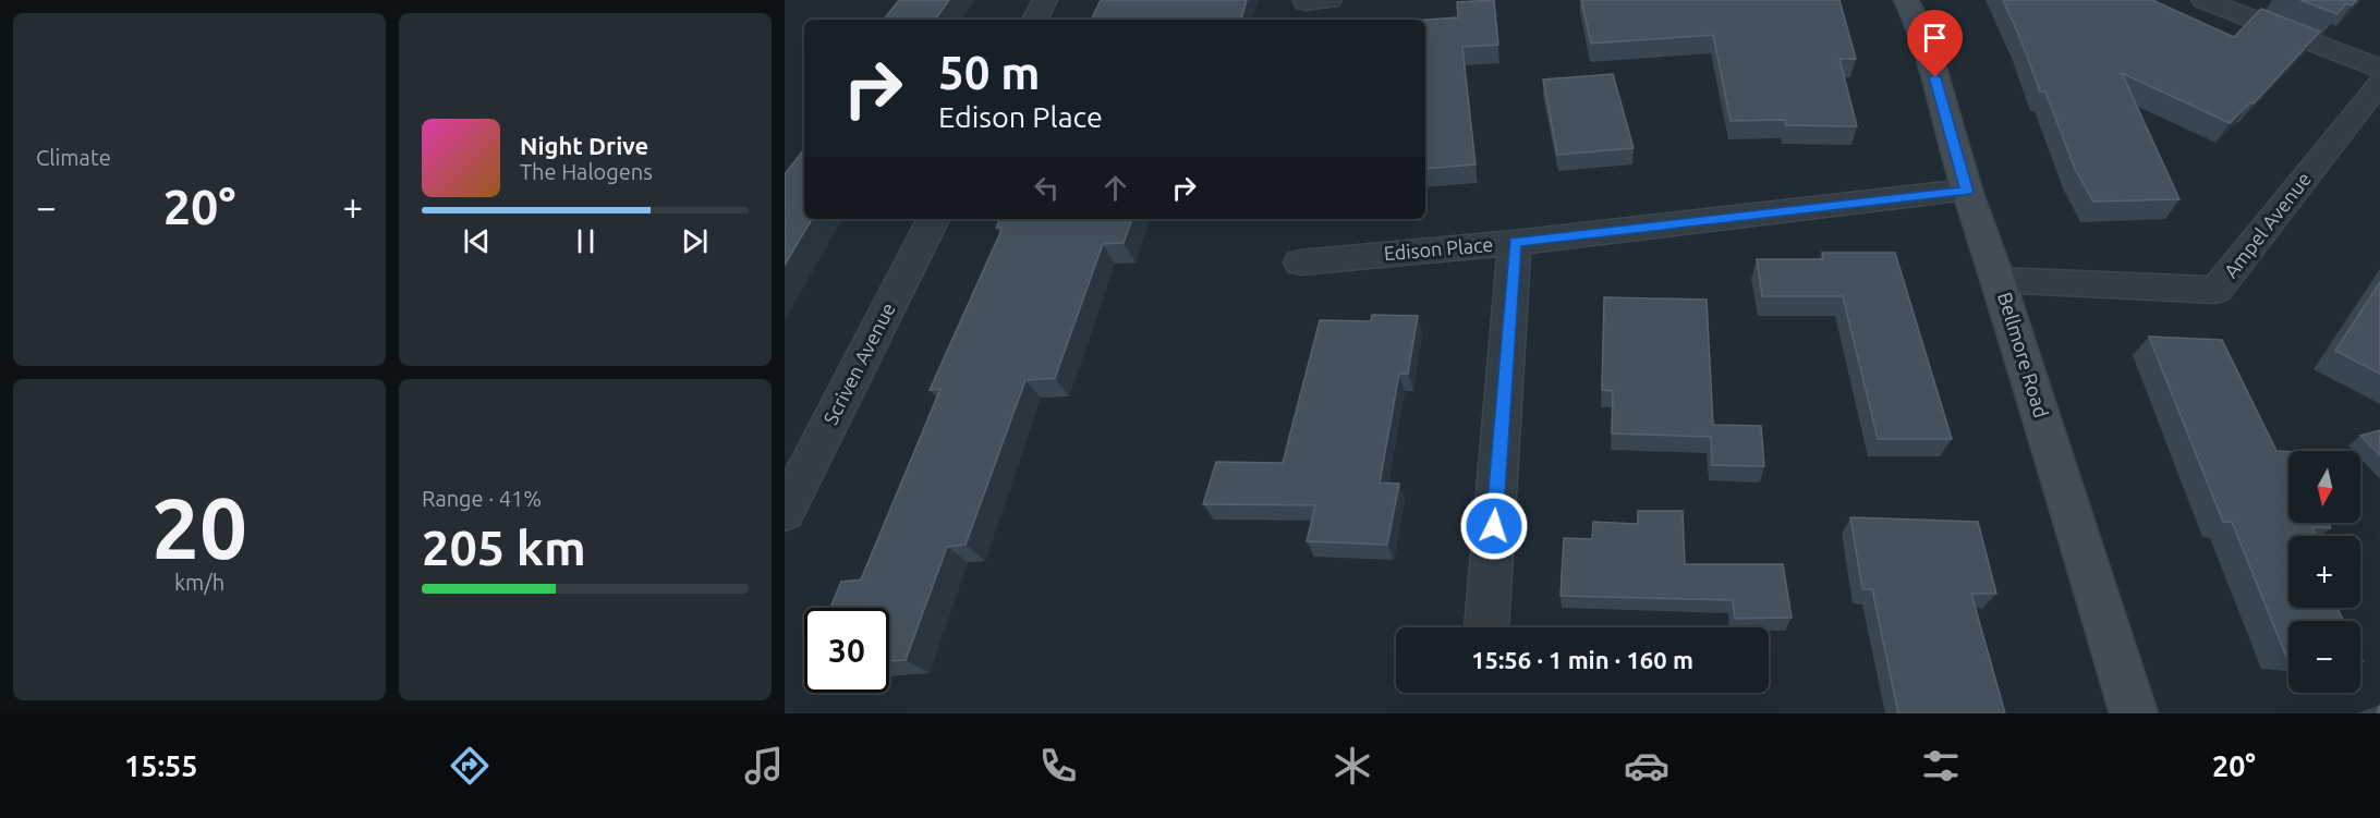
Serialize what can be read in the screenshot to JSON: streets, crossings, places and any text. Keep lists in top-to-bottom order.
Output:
{
  "streets": {
    "main road": ["Bellmore Road"],
    "street": ["Ampel Avenue", "Edison Place", "Scriven Avenue"]
  },
  "crossings": [
    ["Ampel Avenue", "Bellmore Road"],
    ["Edison Place", "Bellmore Road"]
  ],
  "north": "bottom",
  "page": {
    "tile": [
      "Climate",
      ["20", "km/h"],
      ["Range · 41%", "205 km"]
    ],
    "turn": ["50 m", "Edison Place"],
    "song": ["Night Drive", "The Halogens"],
    "heat": ["−", "20°", "+"],
    "map_buttons": ["+", "−"],
    "limit": "30",
    "trip": "15:56 · 1 min · 160 m",
    "tabs": ["15:55", "20°"]
  }
}
